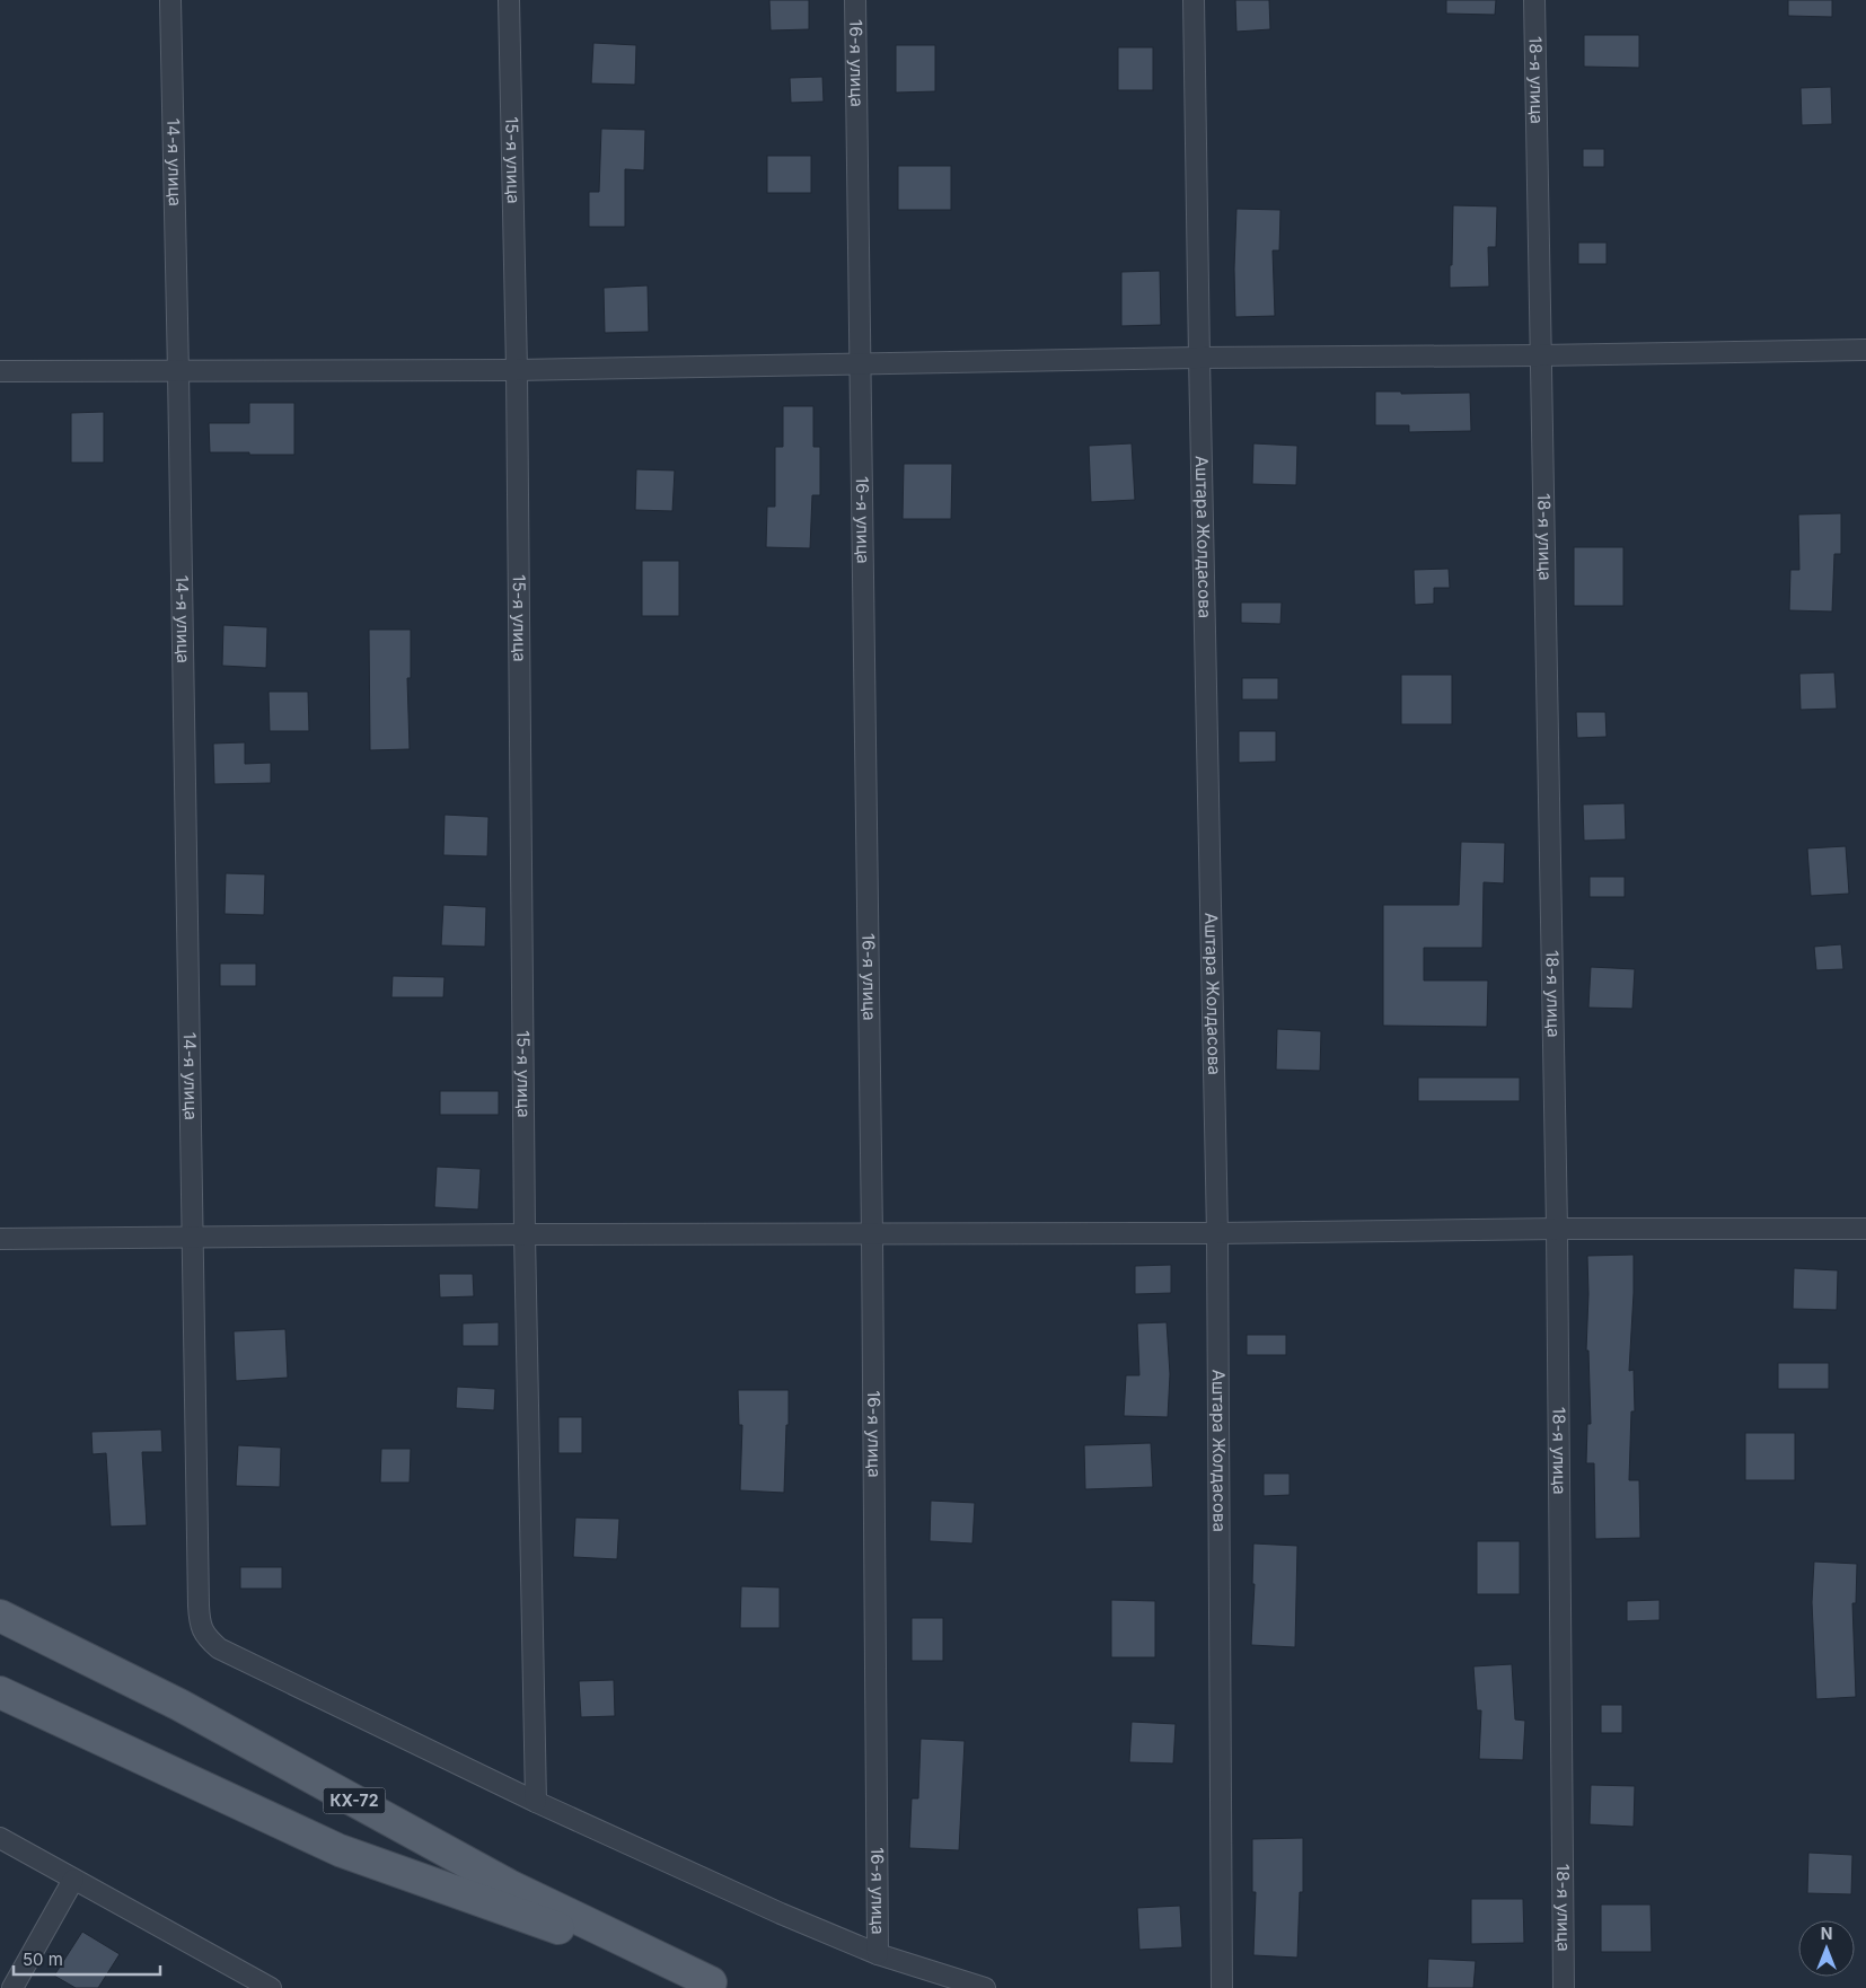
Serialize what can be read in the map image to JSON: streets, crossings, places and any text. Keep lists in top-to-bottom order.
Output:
{
  "streets": {
    "main road": ["КХ-72"],
    "street": [
      "16-я улица",
      "18-я улица",
      "15-я улица",
      "14-я улица",
      "Аштара Жолдасова"
    ]
  },
  "crossings": [
    ["16-я улица", "14-я улица"],
    ["15-я улица", "14-я улица"]
  ],
  "scale_bar": "50 m",
  "north": "top"
}
